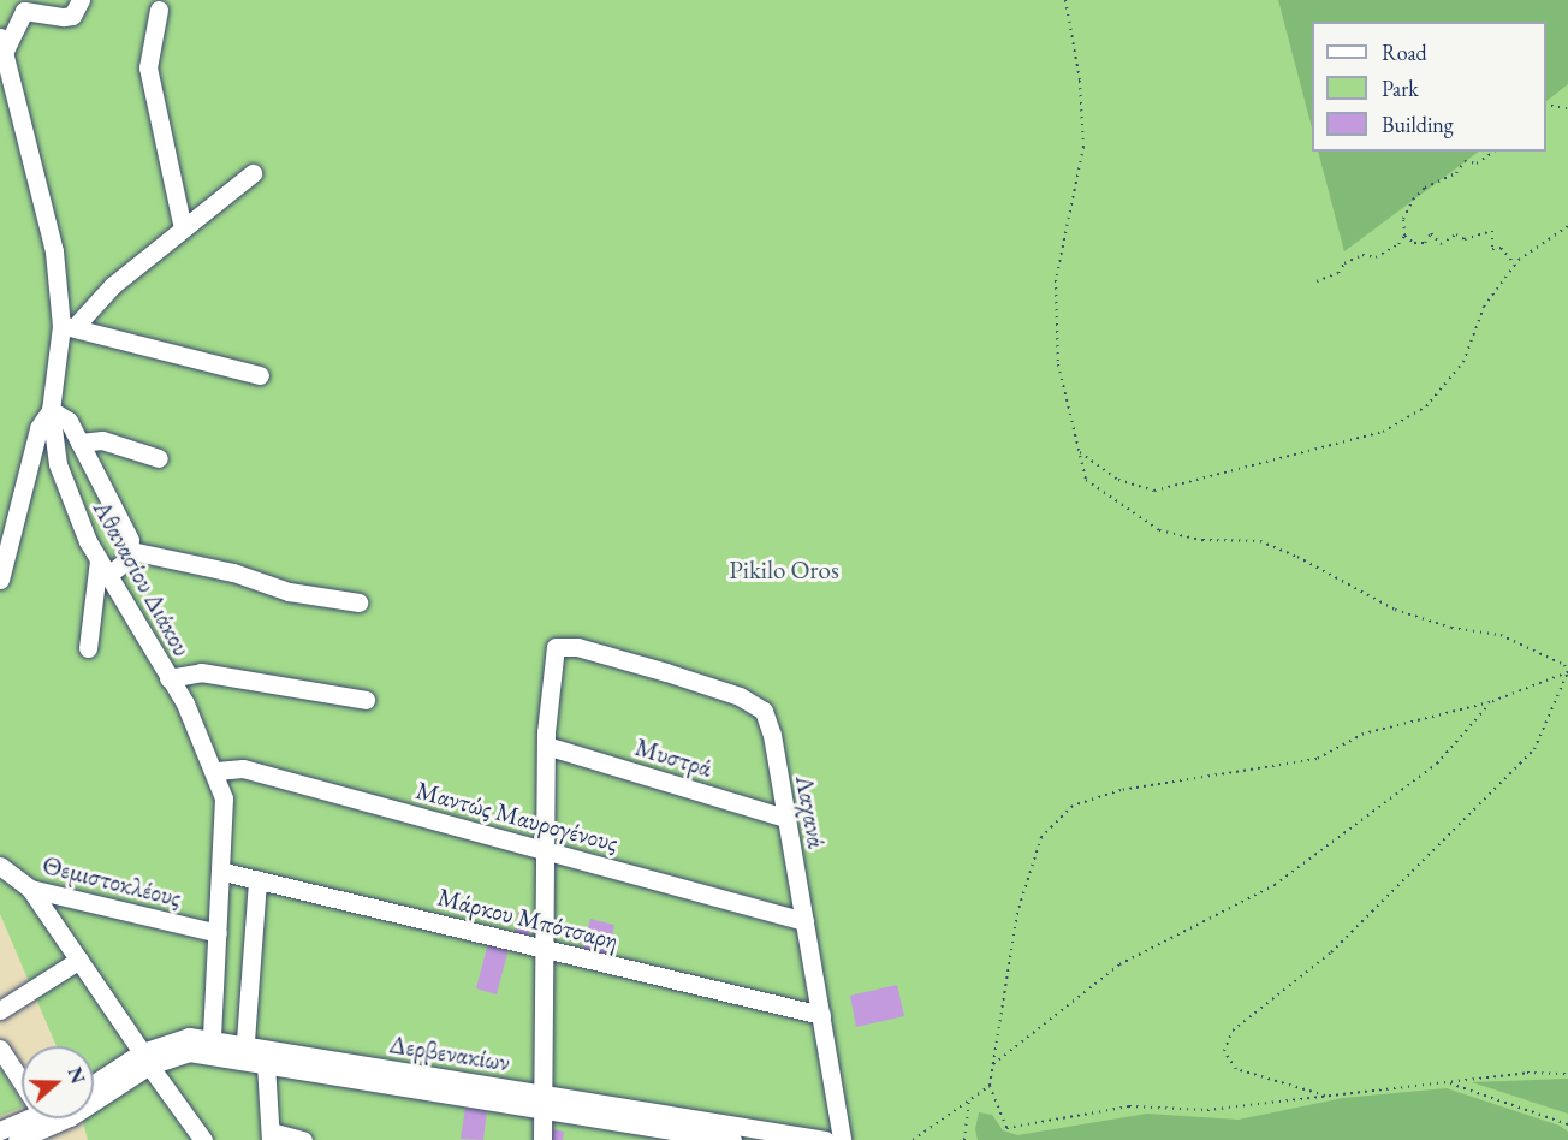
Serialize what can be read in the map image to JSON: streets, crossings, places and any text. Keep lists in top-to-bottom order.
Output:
{
  "streets": {
    "street": [
      "Αθανασίου Διάκου",
      "Μυστρά",
      "Λαχανά",
      "Μαντώς Μαυρογένους",
      "Θεμιστοκλέους",
      "Μάρκου Μπότσαρη",
      "Δερβενακίων"
    ]
  },
  "crossings": [
    ["Αθανασίου Διάκου", "Μαντώς Μαυρογένους"],
    ["Αθανασίου Διάκου", "Θεμιστοκλέους"],
    ["Αθανασίου Διάκου", "Μάρκου Μπότσαρη"],
    ["Αθανασίου Διάκου", "Δερβενακίων"],
    ["Μυστρά", "Λαχανά"],
    ["Λαχανά", "Μαντώς Μαυρογένους"],
    ["Λαχανά", "Μάρκου Μπότσαρη"]
  ],
  "parks": ["Pikilo Oros"],
  "legend": ["Road", "Park", "Building"],
  "north": "right"
}
